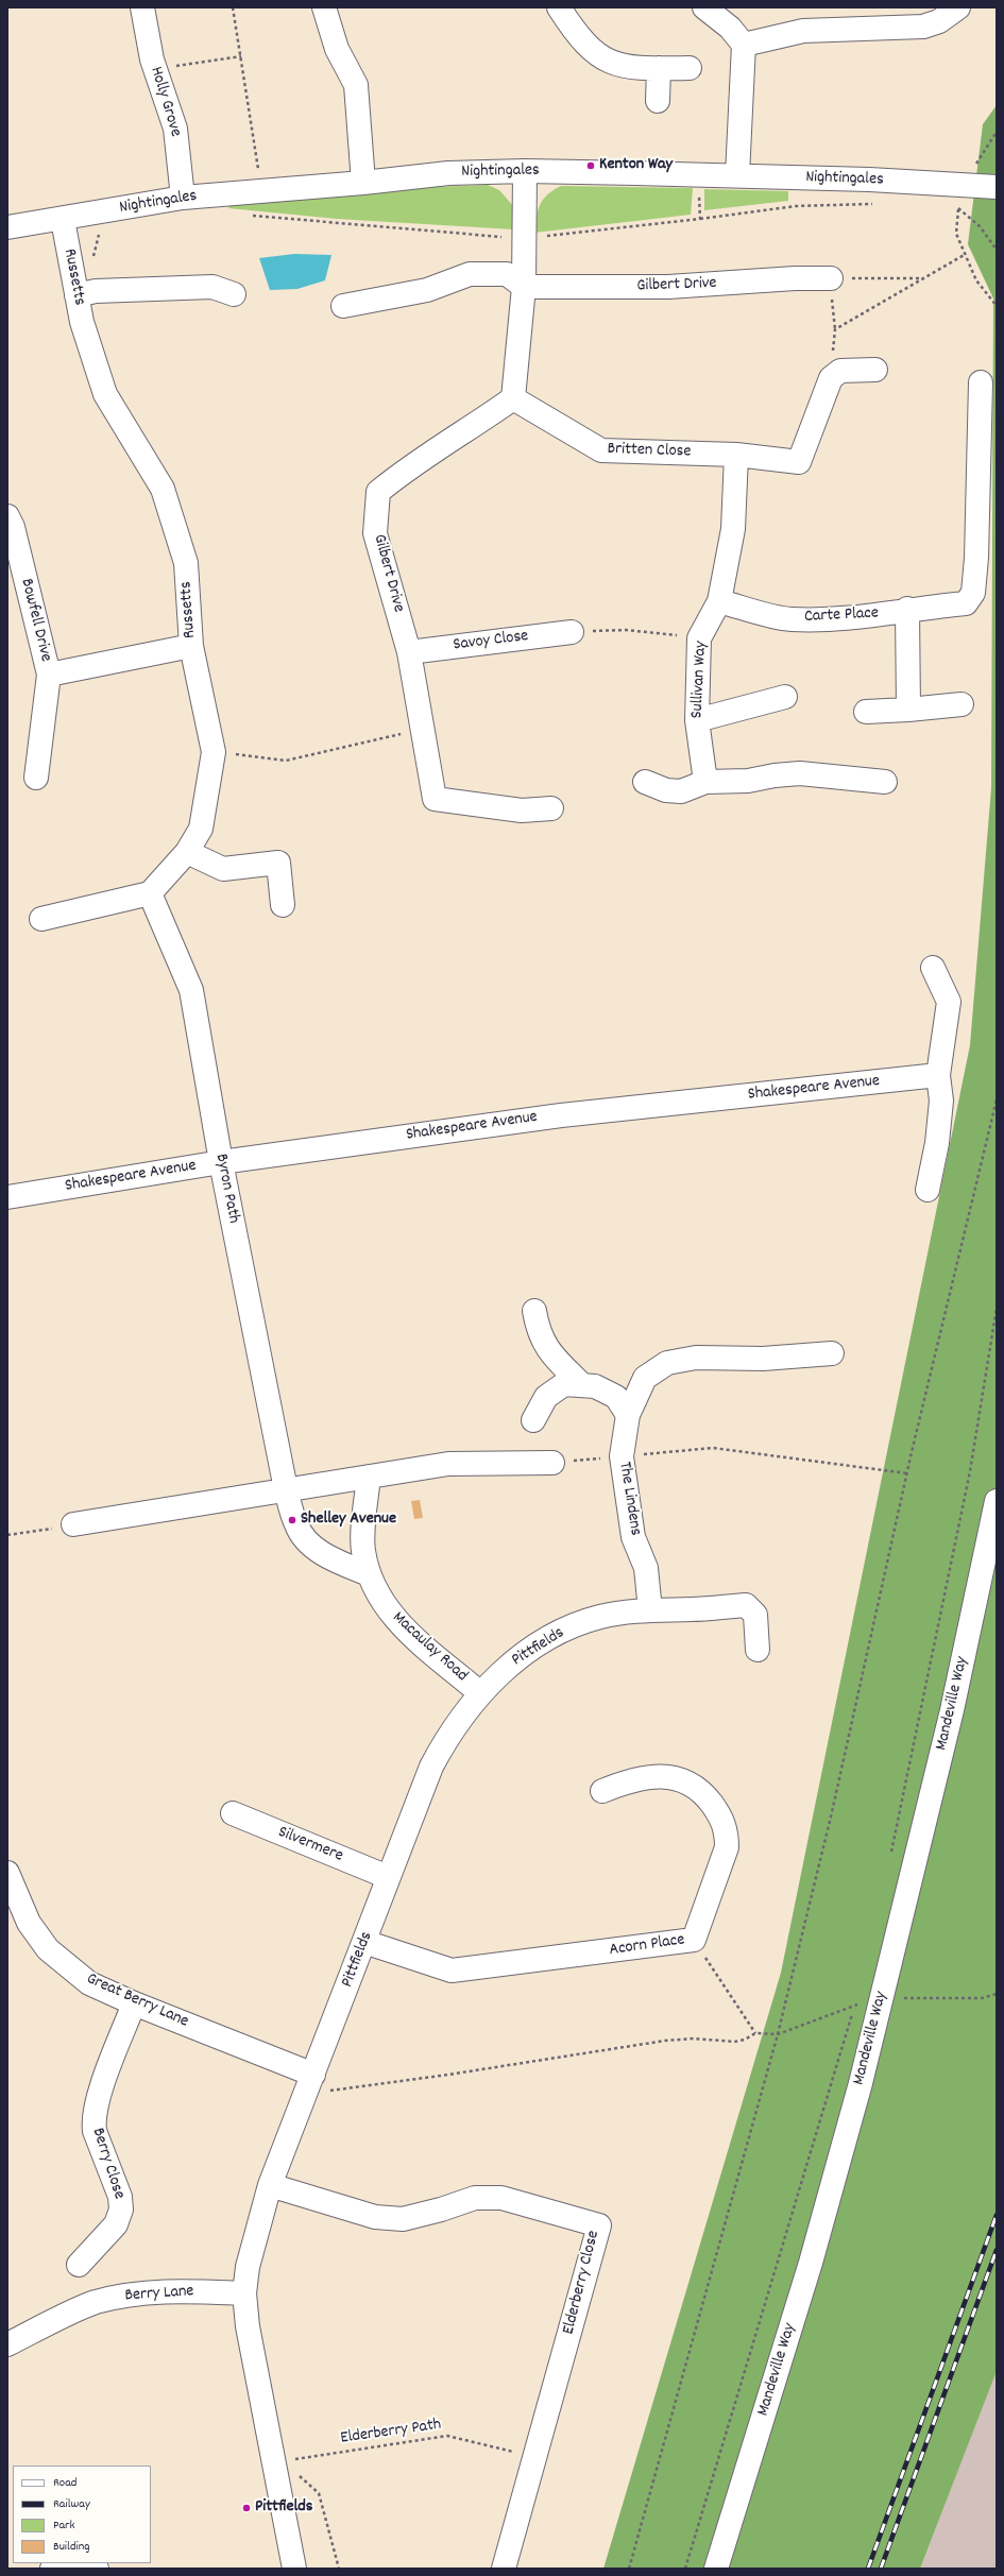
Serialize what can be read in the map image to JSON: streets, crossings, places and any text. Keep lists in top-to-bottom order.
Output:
{
  "streets": {
    "street": [
      "Holly Grove",
      "Nightingales",
      "Russetts",
      "Gilbert Drive",
      "Britten Close",
      "Carte Place",
      "Bowfell Drive",
      "Savoy Close",
      "Sullivan Way",
      "Shakespeare Avenue",
      "Byron Path",
      "The Lindens",
      "Macaulay Road",
      "Pittfields",
      "Mandeville Way",
      "Silvermere",
      "Acorn Place",
      "Great Berry Lane",
      "Berry Close",
      "Elderberry Close",
      "Berry Lane"
    ],
    "path": ["Elderberry Path"]
  },
  "crossings": [
    ["Holly Grove", "Nightingales"],
    ["Nightingales", "Russetts"],
    ["Russetts", "Bowfell Drive"],
    ["Russetts", "Byron Path"],
    ["Gilbert Drive", "Britten Close"],
    ["Gilbert Drive", "Savoy Close"],
    ["Britten Close", "Sullivan Way"],
    ["Carte Place", "Sullivan Way"],
    ["Shakespeare Avenue", "Byron Path"],
    ["Byron Path", "Macaulay Road"],
    ["The Lindens", "Pittfields"],
    ["Macaulay Road", "Pittfields"],
    ["Pittfields", "Silvermere"],
    ["Pittfields", "Acorn Place"],
    ["Pittfields", "Great Berry Lane"],
    ["Pittfields", "Elderberry Close"],
    ["Pittfields", "Berry Lane"],
    ["Pittfields", "Elderberry Path"],
    ["Great Berry Lane", "Berry Close"],
    ["Elderberry Close", "Elderberry Path"]
  ],
  "places": ["Kenton Way", "Shelley Avenue", "Pittfields"],
  "legend": [
    "Road",
    "Railway",
    "Park",
    "Building"
  ]
}
